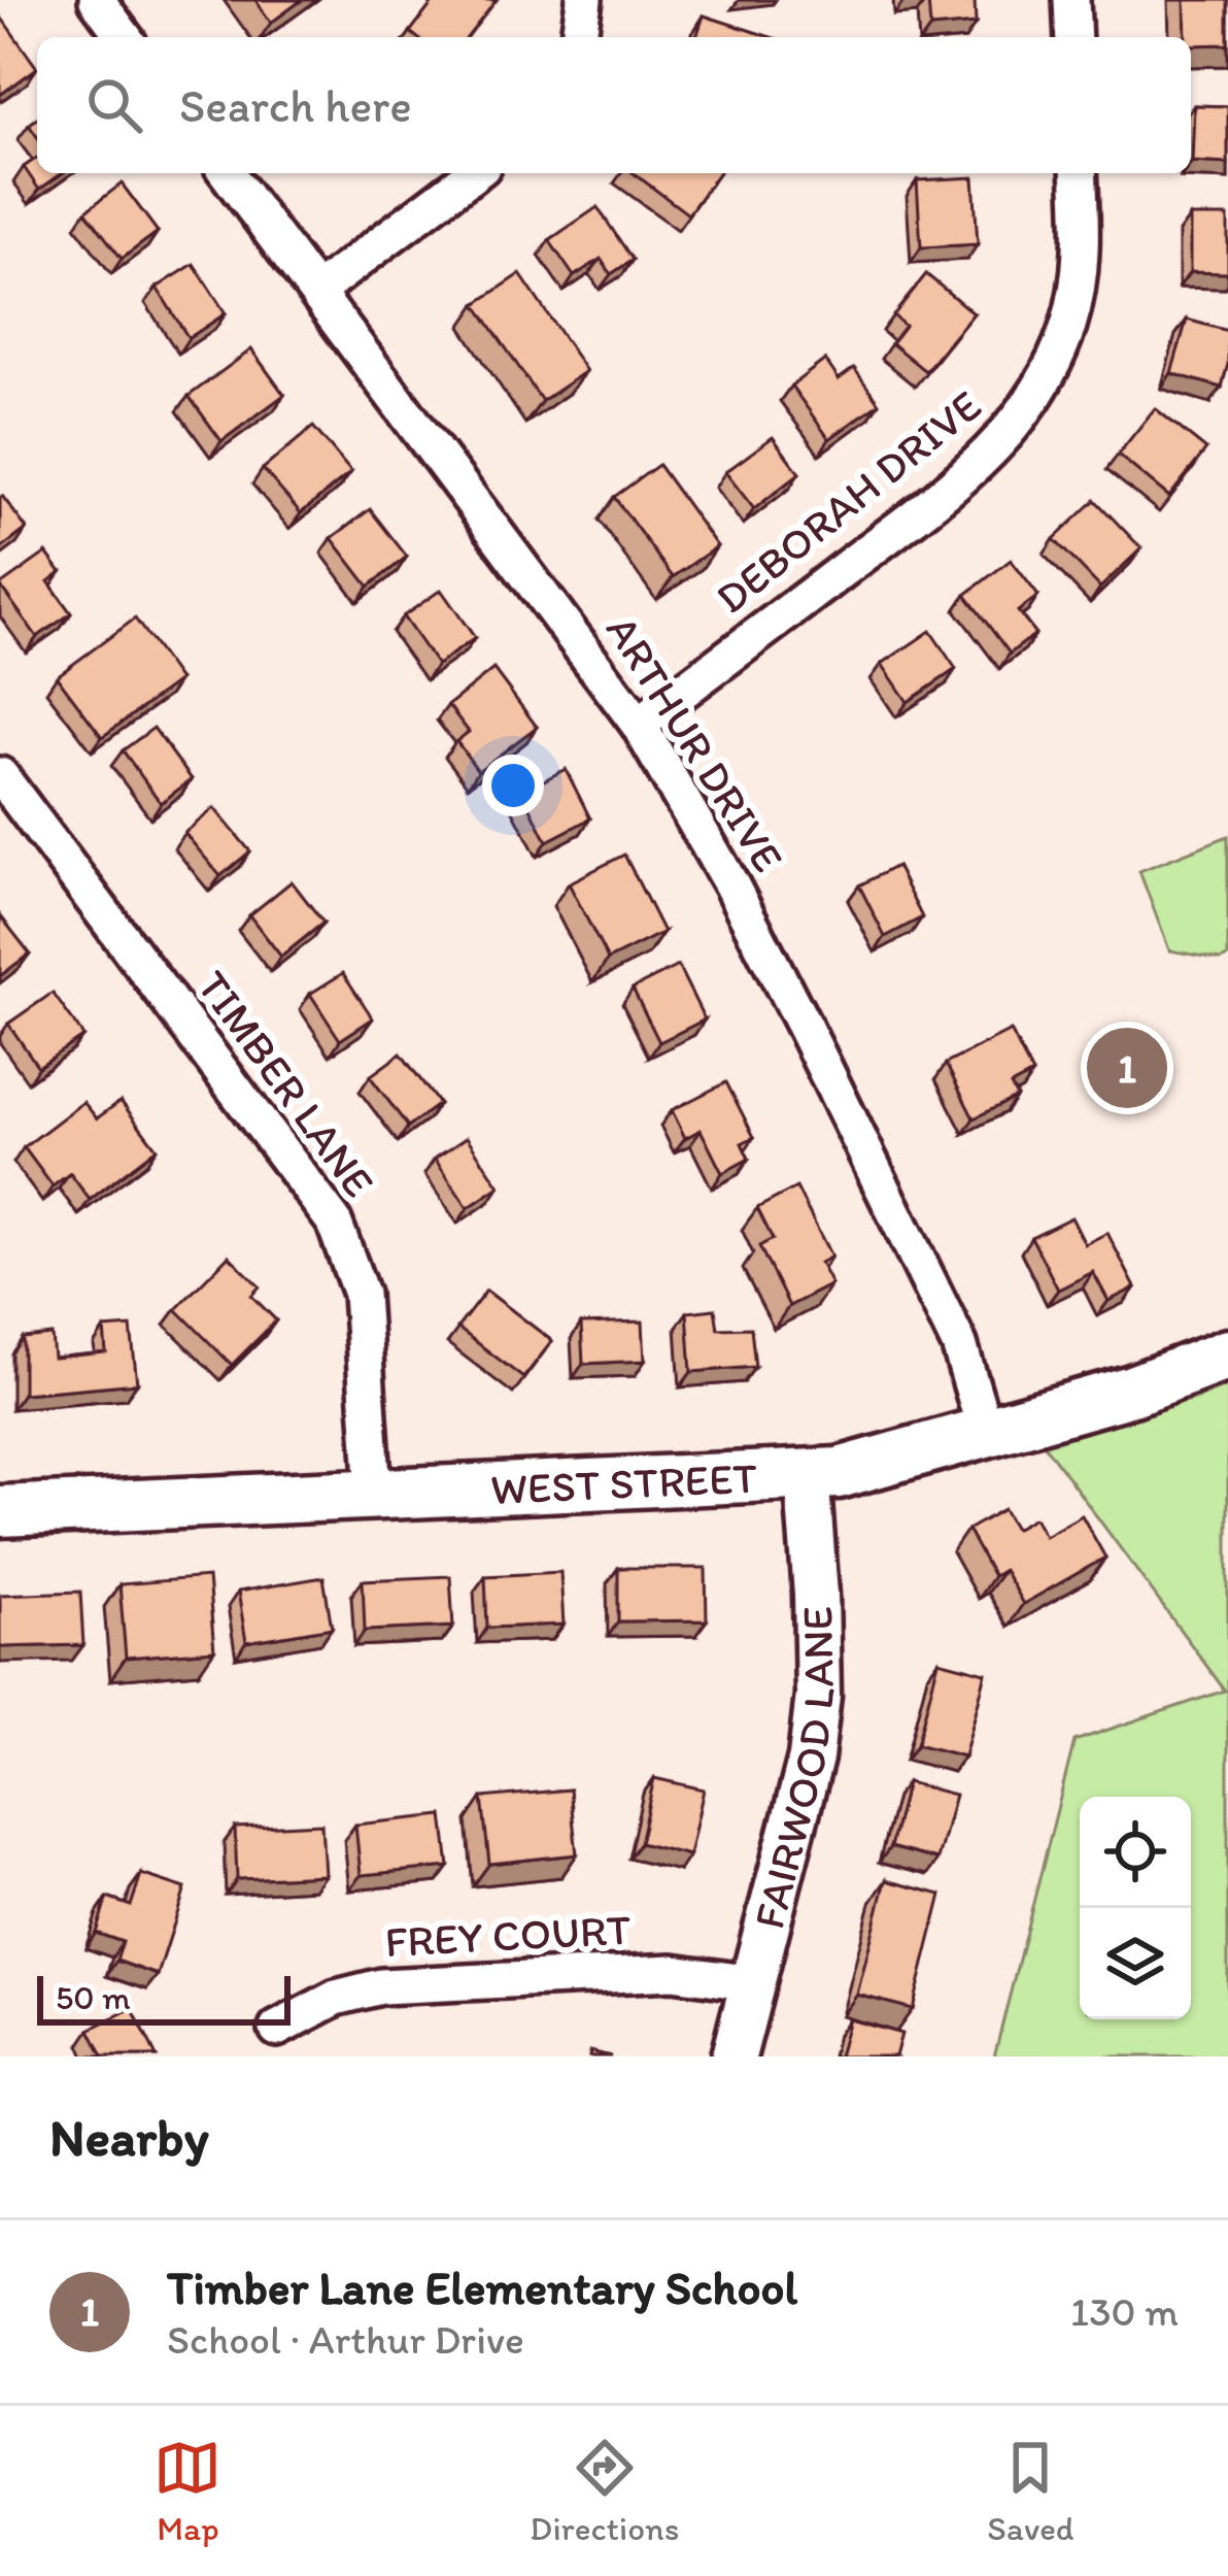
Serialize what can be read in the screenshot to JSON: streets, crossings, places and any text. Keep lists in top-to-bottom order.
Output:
{
  "streets": {
    "main road": ["WEST STREET"],
    "street": [
      "DEBORAH DRIVE",
      "ARTHUR DRIVE",
      "TIMBER LANE",
      "FAIRWOOD LANE",
      "FREY COURT"
    ]
  },
  "crossings": [
    ["DEBORAH DRIVE", "ARTHUR DRIVE"],
    ["ARTHUR DRIVE", "WEST STREET"],
    ["TIMBER LANE", "WEST STREET"],
    ["WEST STREET", "FAIRWOOD LANE"],
    ["FAIRWOOD LANE", "FREY COURT"]
  ],
  "scale_bar": "50 m",
  "page": {
    "search": "Search here",
    "pins": "1",
    "scale": "50 m",
    "heading": "Nearby",
    "list": [
      {
        "mark": "1",
        "name": "Timber Lane Elementary School",
        "note": "School · Arthur Drive",
        "value": "130 m"
      }
    ],
    "nav": ["Map", "Directions", "Saved"]
  }
}
